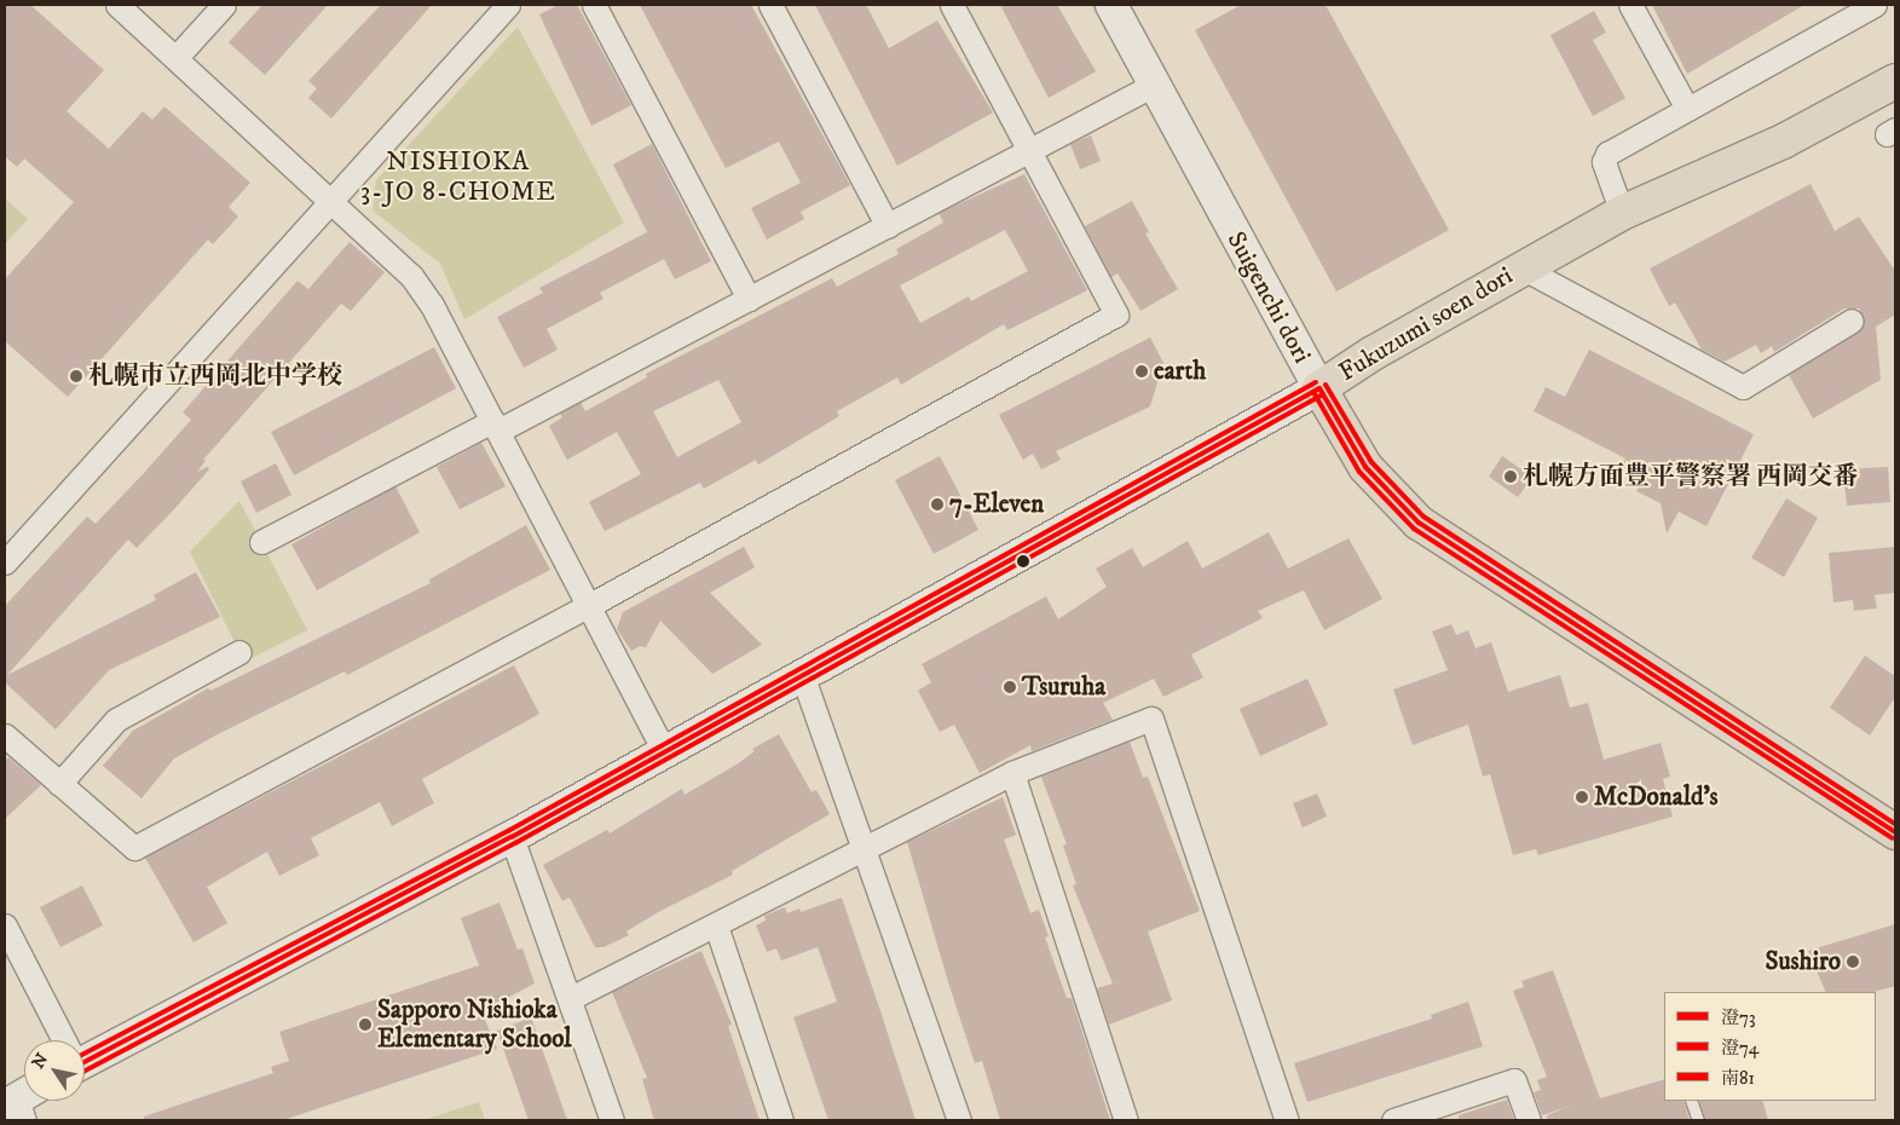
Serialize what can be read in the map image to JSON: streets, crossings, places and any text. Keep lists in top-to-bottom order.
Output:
{
  "streets": {
    "main road": ["Suigenchi dori", "Fukuzumi soen dori"]
  },
  "crossings": [
    ["Suigenchi dori", "Fukuzumi soen dori"]
  ],
  "districts": ["NISHIOKA 3-JO 8-CHOME"],
  "places": [
    "earth",
    "札幌市立西岡北中学校",
    "札幌方面豊平警察署 西岡交番",
    "7-Eleven",
    "Tsuruha",
    "McDonald's",
    "Sushiro",
    "Sapporo Nishioka Elementary School"
  ],
  "lines": ["transit line 南81", "transit line 澄73", "transit line 澄74"],
  "legend": ["澄73", "澄74", "南81"],
  "north": "top left"
}
